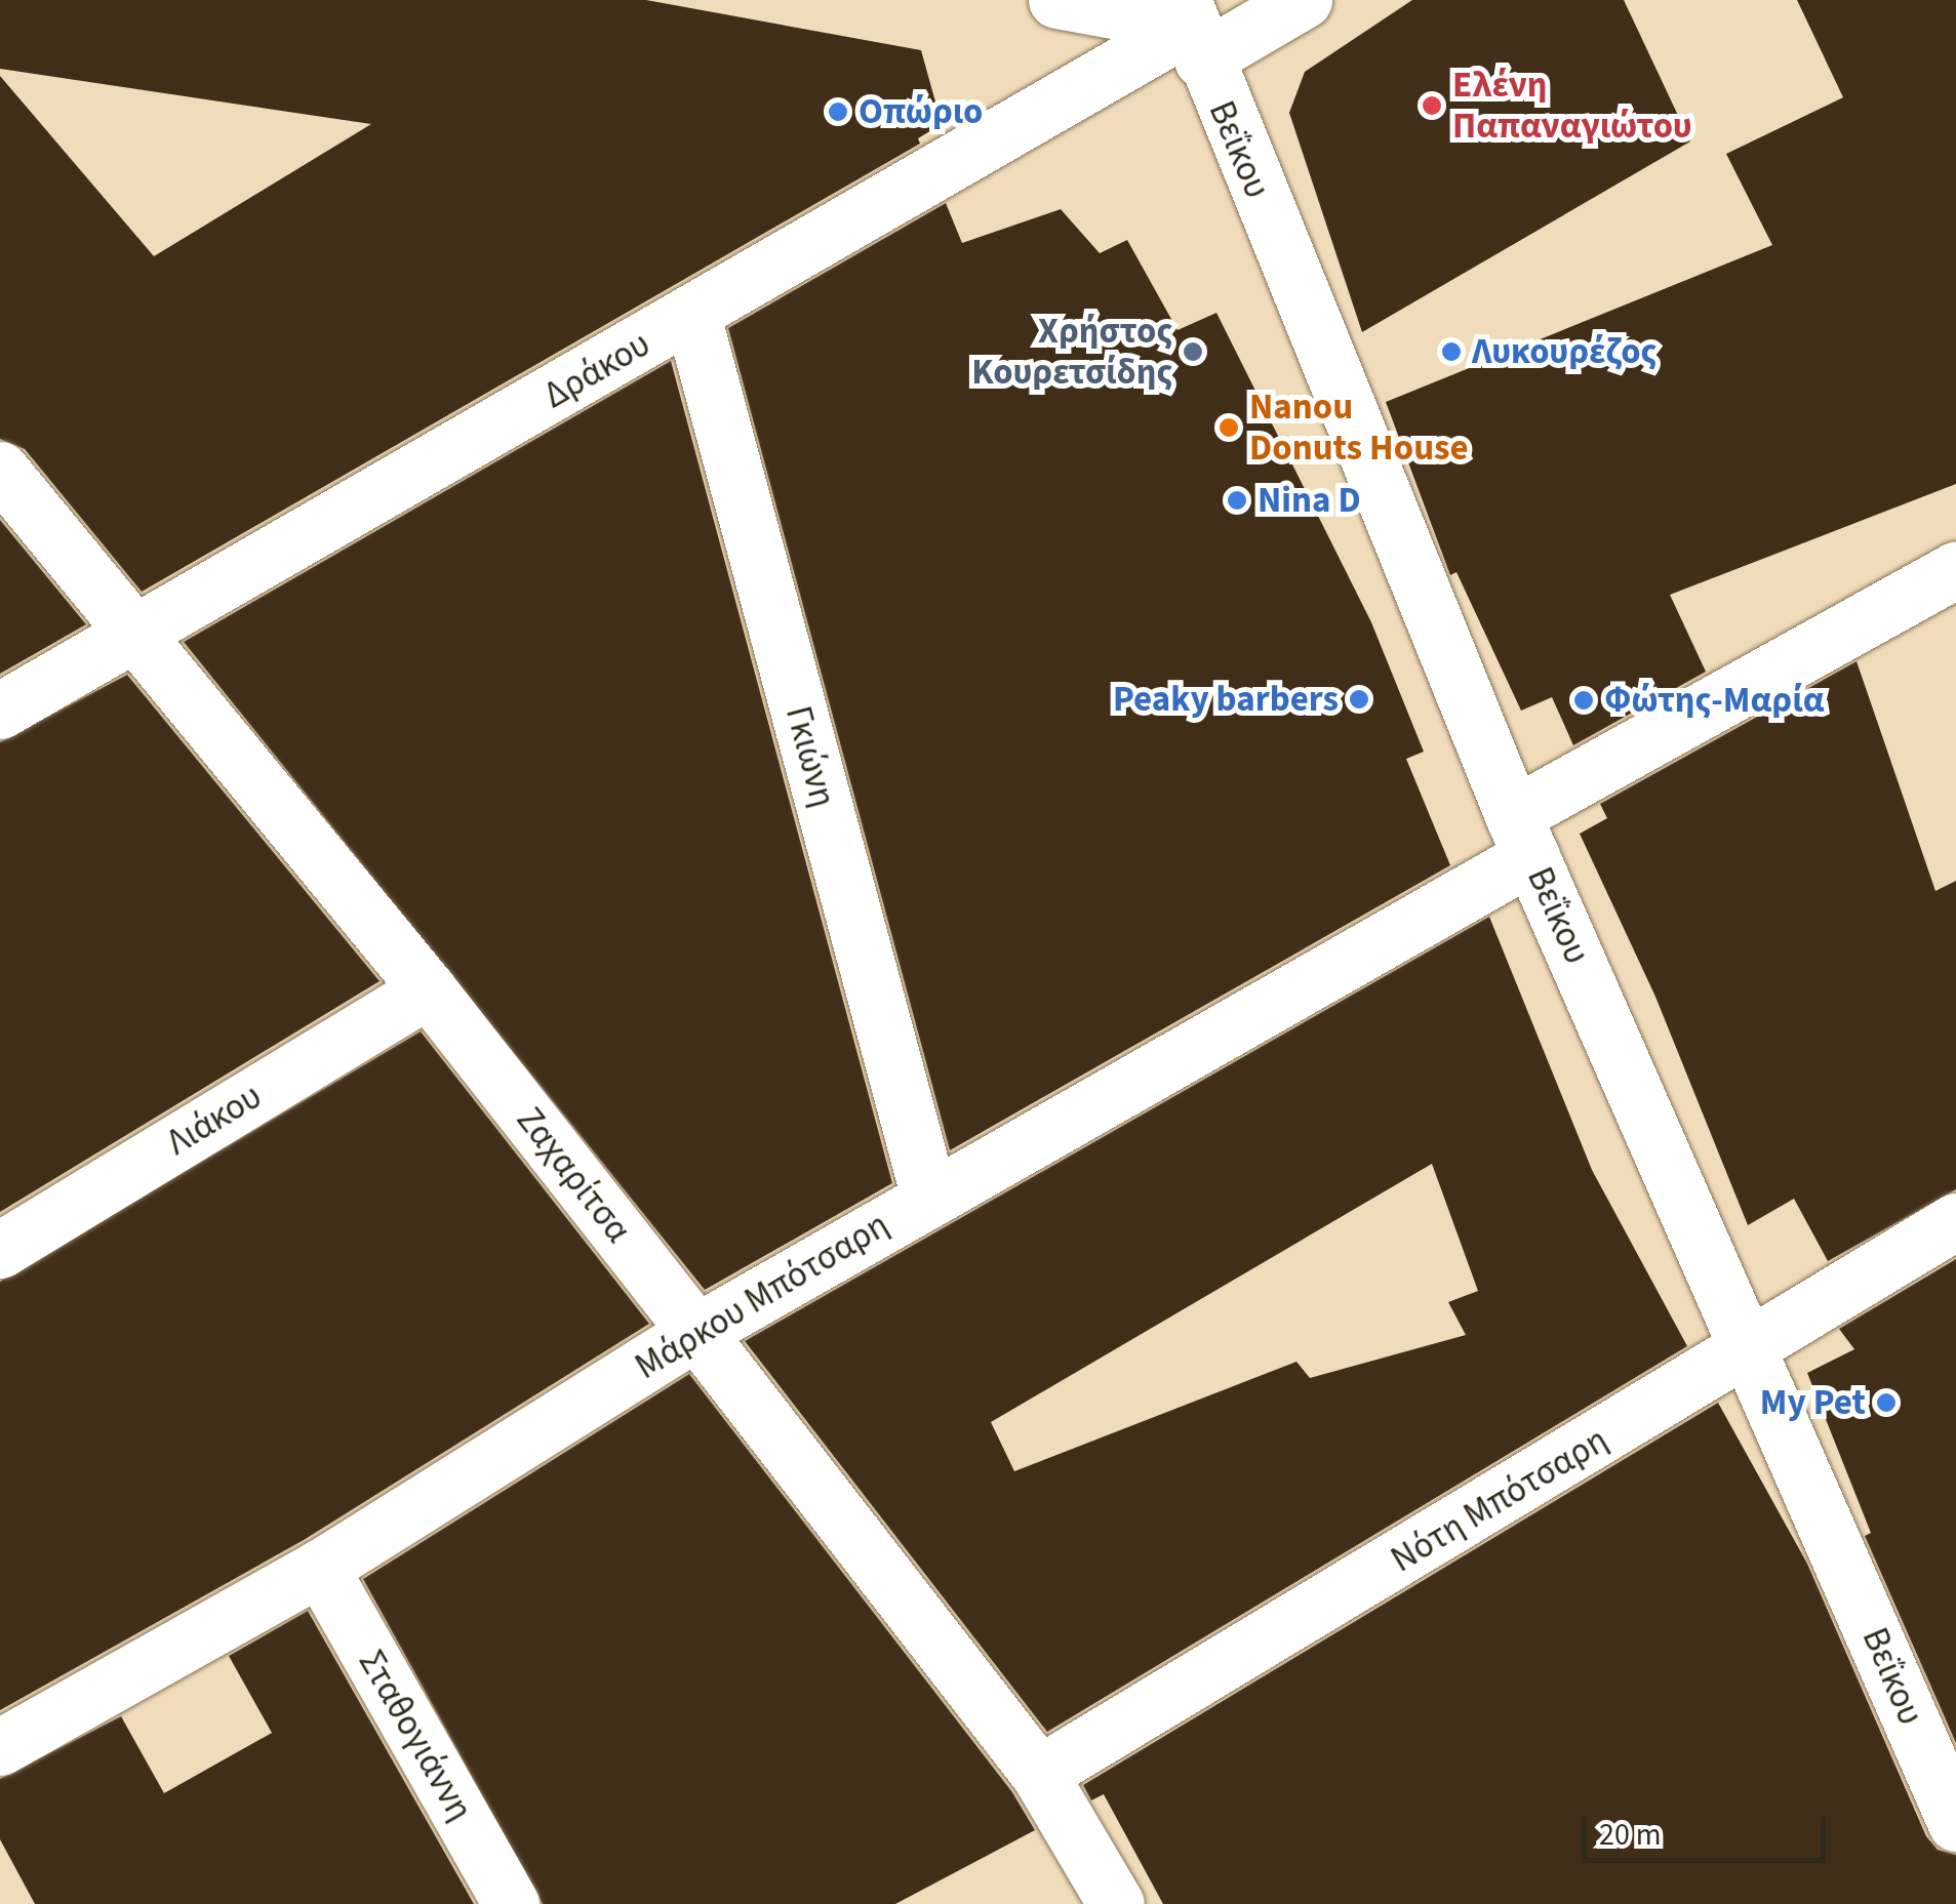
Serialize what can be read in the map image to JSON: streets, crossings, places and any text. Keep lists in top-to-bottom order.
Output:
{
  "streets": {
    "street": [
      "Βεΐκου",
      "Δράκου",
      "Γκιώνη",
      "Λιάκου",
      "Ζαχαρίτσα",
      "Μάρκου Μπότσαρη",
      "Νότη Μπότσαρη",
      "Σταθογιάννη"
    ]
  },
  "crossings": [
    ["Βεΐκου", "Δράκου"],
    ["Βεΐκου", "Μάρκου Μπότσαρη"],
    ["Βεΐκου", "Νότη Μπότσαρη"],
    ["Δράκου", "Γκιώνη"],
    ["Δράκου", "Ζαχαρίτσα"],
    ["Γκιώνη", "Μάρκου Μπότσαρη"],
    ["Λιάκου", "Ζαχαρίτσα"],
    ["Ζαχαρίτσα", "Μάρκου Μπότσαρη"],
    ["Ζαχαρίτσα", "Νότη Μπότσαρη"],
    ["Μάρκου Μπότσαρη", "Σταθογιάννη"]
  ],
  "places": [
    "Ελένη Παπαναγιώτου",
    "Οπώριο",
    "Χρήστος Κουρετσίδης",
    "Λυκουρέζος",
    "Nanou Donuts House",
    "Nina D",
    "Peaky barbers",
    "Φώτης-Μαρία",
    "My Pet"
  ],
  "scale_bar": "20 m"
}
